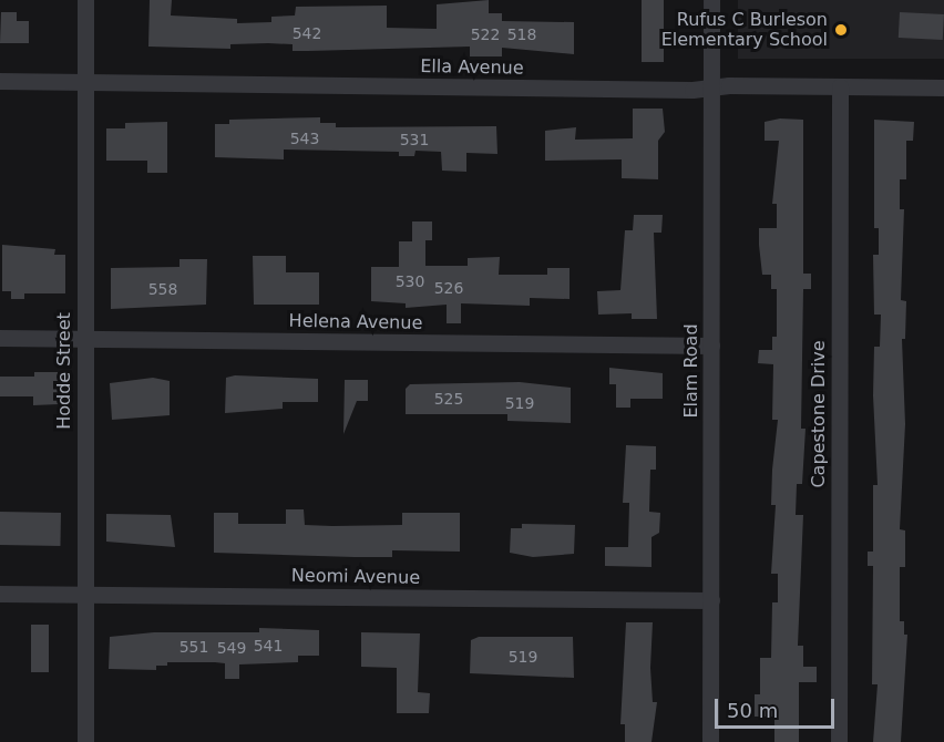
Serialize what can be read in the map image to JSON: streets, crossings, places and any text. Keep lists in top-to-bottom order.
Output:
{
  "streets": {
    "street": [
      "Ella Avenue",
      "Helena Avenue",
      "Hodde Street",
      "Elam Road",
      "Capestone Drive",
      "Neomi Avenue"
    ]
  },
  "crossings": [
    ["Ella Avenue", "Hodde Street"],
    ["Ella Avenue", "Elam Road"],
    ["Ella Avenue", "Capestone Drive"],
    ["Helena Avenue", "Hodde Street"],
    ["Helena Avenue", "Elam Road"],
    ["Hodde Street", "Neomi Avenue"],
    ["Elam Road", "Neomi Avenue"]
  ],
  "places": ["Rufus C Burleson Elementary School"],
  "house_numbers": [
    "542",
    "522",
    "518",
    "543",
    "531",
    "530",
    "526",
    "558",
    "525",
    "519",
    "541",
    "551",
    "549",
    "519"
  ],
  "scale_bar": "50 m"
}
